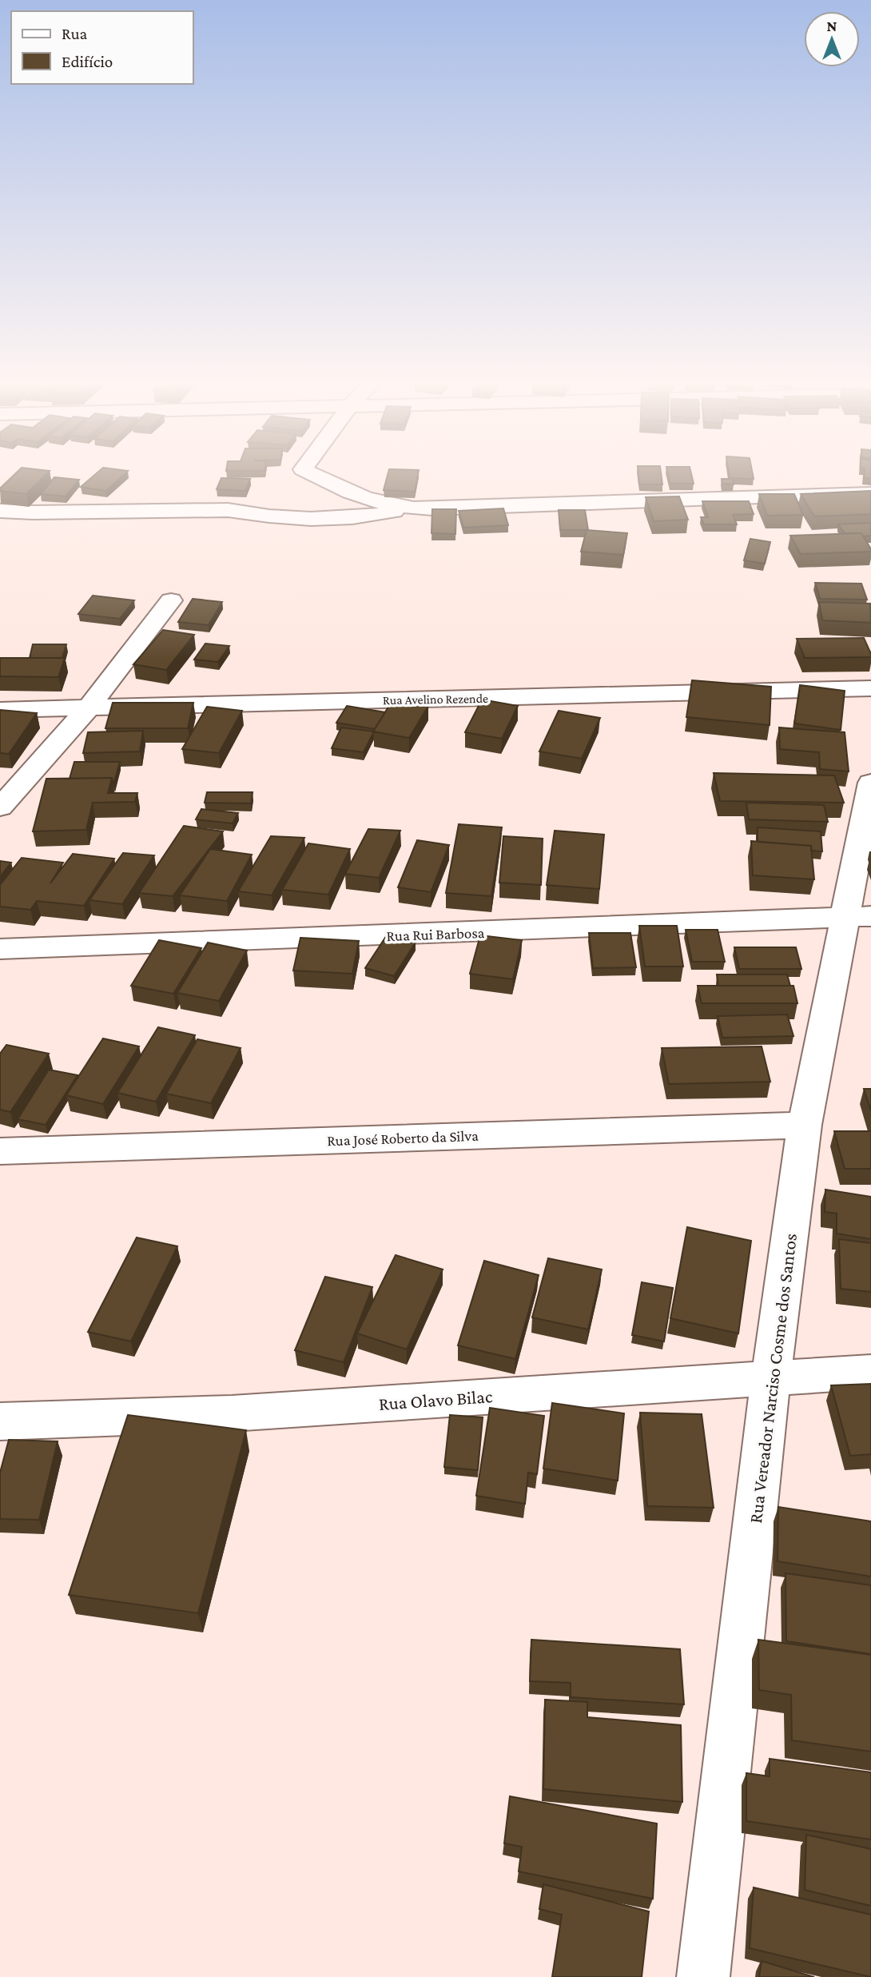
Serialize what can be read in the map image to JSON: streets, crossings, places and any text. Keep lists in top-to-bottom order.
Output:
{
  "streets": {
    "street": [
      "Rua Avelino Rezende",
      "Rua Rui Barbosa",
      "Rua José Roberto da Silva",
      "Rua Vereador Narciso Cosme dos Santos",
      "Rua Olavo Bilac"
    ]
  },
  "crossings": [
    ["Rua Rui Barbosa", "Rua Vereador Narciso Cosme dos Santos"],
    ["Rua José Roberto da Silva", "Rua Vereador Narciso Cosme dos Santos"],
    ["Rua Vereador Narciso Cosme dos Santos", "Rua Olavo Bilac"]
  ],
  "legend": ["Rua", "Edifício"],
  "north": "top"
}
